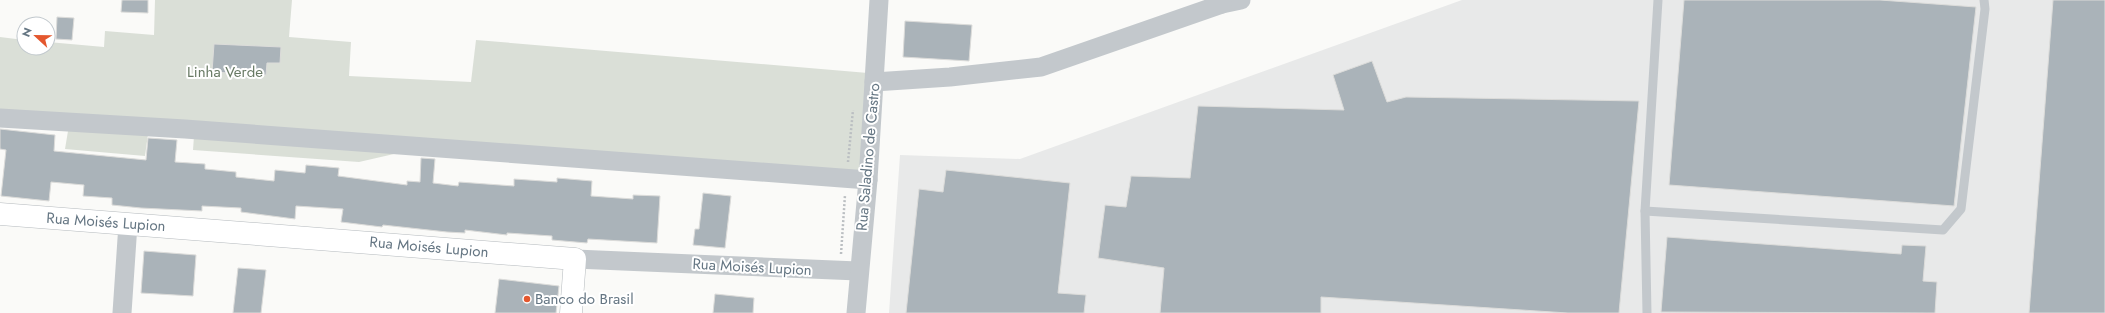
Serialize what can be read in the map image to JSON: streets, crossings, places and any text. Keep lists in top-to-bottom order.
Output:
{
  "streets": {
    "main road": ["Rua Moisés Lupion"],
    "street": ["Rua Saladino de Castro"]
  },
  "crossings": [
    ["Rua Saladino de Castro", "Rua Moisés Lupion"]
  ],
  "parks": ["Linha Verde"],
  "places": ["Banco do Brasil"],
  "north": "left"
}
